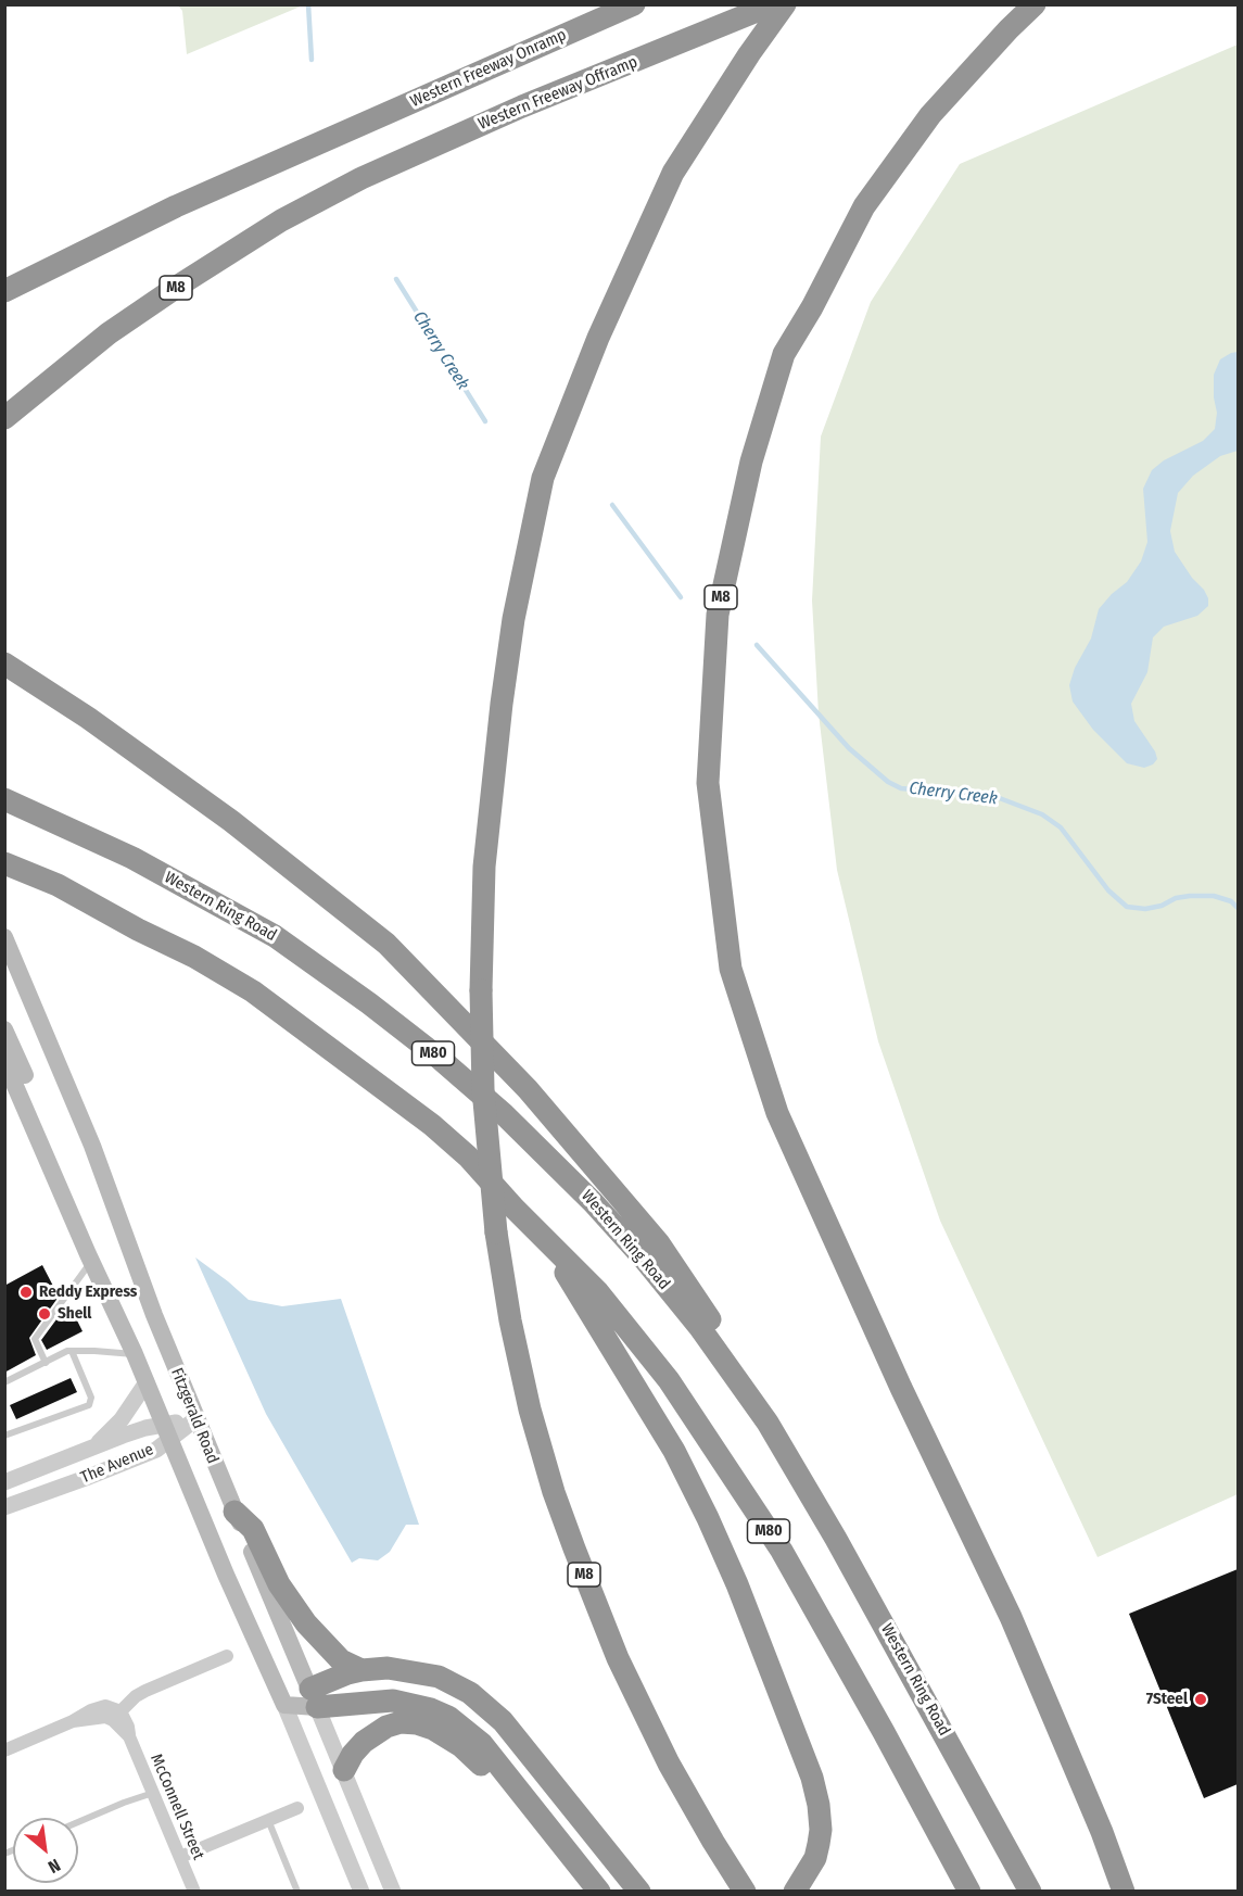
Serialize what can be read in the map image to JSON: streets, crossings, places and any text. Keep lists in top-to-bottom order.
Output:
{
  "streets": {
    "highway": [
      "Western Freeway Onramp",
      "Western Freeway Offramp",
      "M8",
      "Western Ring Road",
      "M80"
    ],
    "main road": ["Fitzgerald Road"],
    "street": ["The Avenue", "McConnell Street"]
  },
  "crossings": [
    ["Fitzgerald Road", "The Avenue"]
  ],
  "water": ["Cherry Creek"],
  "places": ["Reddy Express", "Shell", "7Steel"],
  "north": "bottom right"
}
